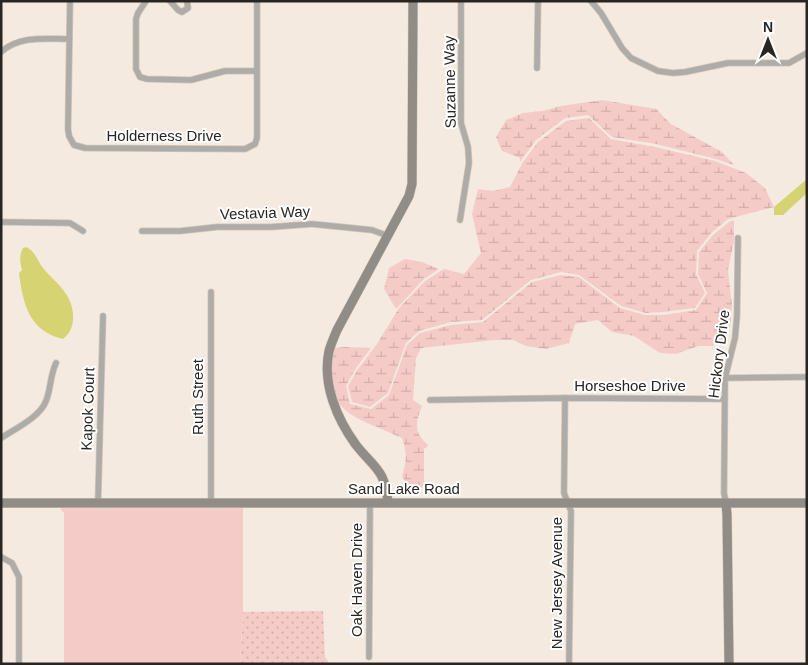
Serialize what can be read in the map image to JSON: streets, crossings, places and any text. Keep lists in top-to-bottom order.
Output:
{
  "streets": {
    "street": [
      "Suzanne Way",
      "Holderness Drive",
      "Vestavia Way",
      "Hickory Drive",
      "Horseshoe Drive",
      "Ruth Street",
      "Kapok Court",
      "Sand Lake Road",
      "Oak Haven Drive",
      "New Jersey Avenue"
    ]
  },
  "crossings": [
    ["Hickory Drive", "Horseshoe Drive"],
    ["Hickory Drive", "Sand Lake Road"],
    ["Horseshoe Drive", "Sand Lake Road"],
    ["Horseshoe Drive", "New Jersey Avenue"],
    ["Ruth Street", "Sand Lake Road"],
    ["Kapok Court", "Sand Lake Road"],
    ["Sand Lake Road", "Oak Haven Drive"],
    ["Sand Lake Road", "New Jersey Avenue"]
  ],
  "north": "top"
}
